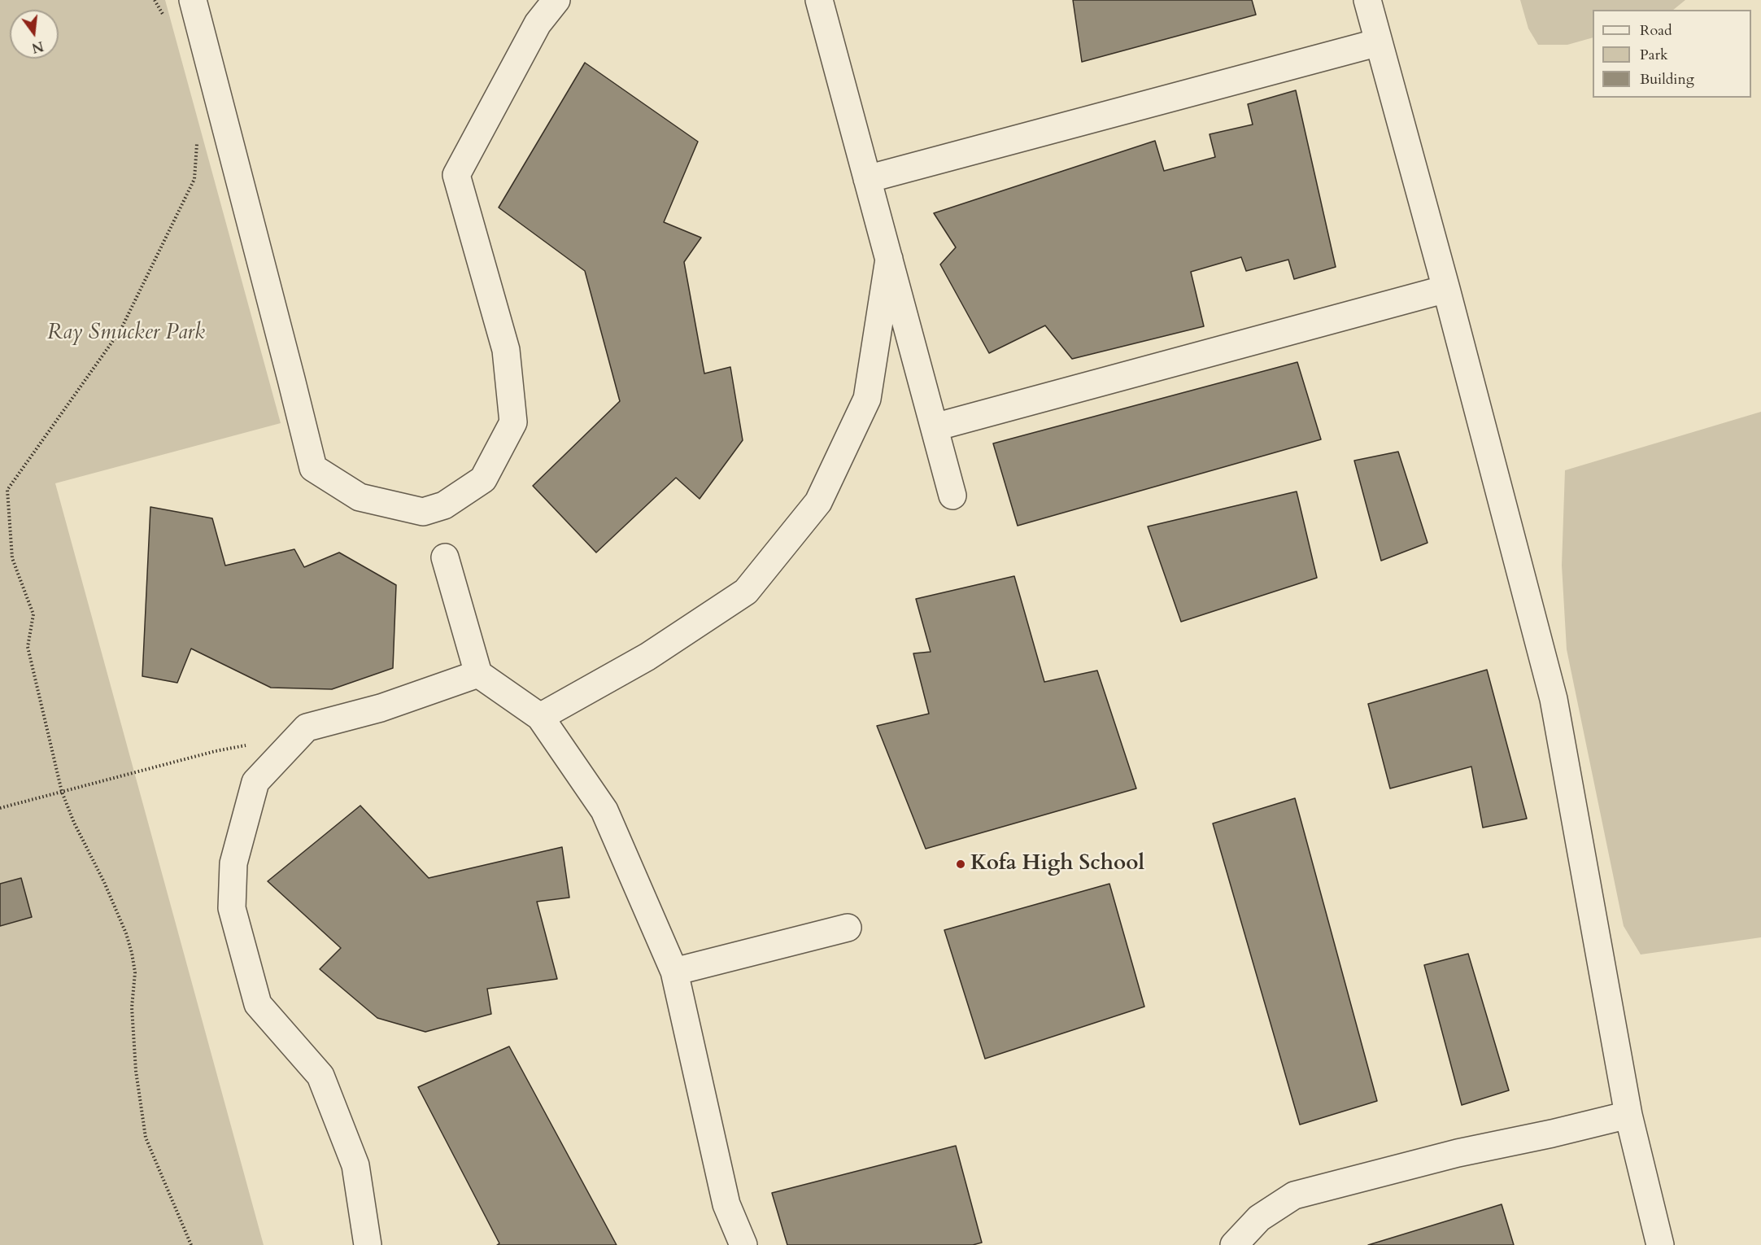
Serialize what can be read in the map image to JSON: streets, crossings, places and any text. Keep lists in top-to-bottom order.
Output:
{
  "parks": ["Ray Smucker Park"],
  "places": ["Kofa High School"],
  "legend": ["Road", "Park", "Building"],
  "north": "bottom"
}
